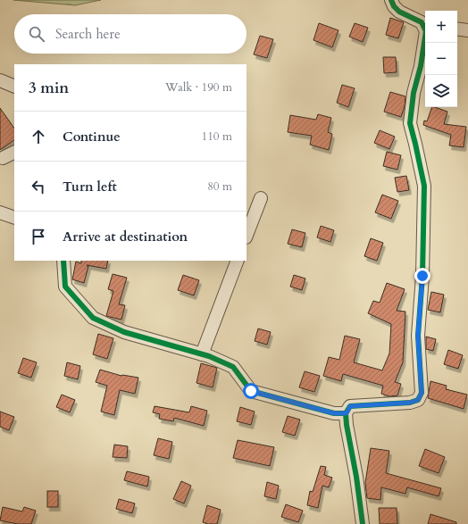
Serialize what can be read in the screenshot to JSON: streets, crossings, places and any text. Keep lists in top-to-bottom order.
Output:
{
  "page": {
    "map_buttons": ["+", "−"],
    "search": "Search here",
    "heading": ["3 min", "Walk · 190 m"],
    "list": [
      ["Continue", "110 m"],
      ["Turn left", "80 m"],
      "Arrive at destination"
    ]
  }
}
